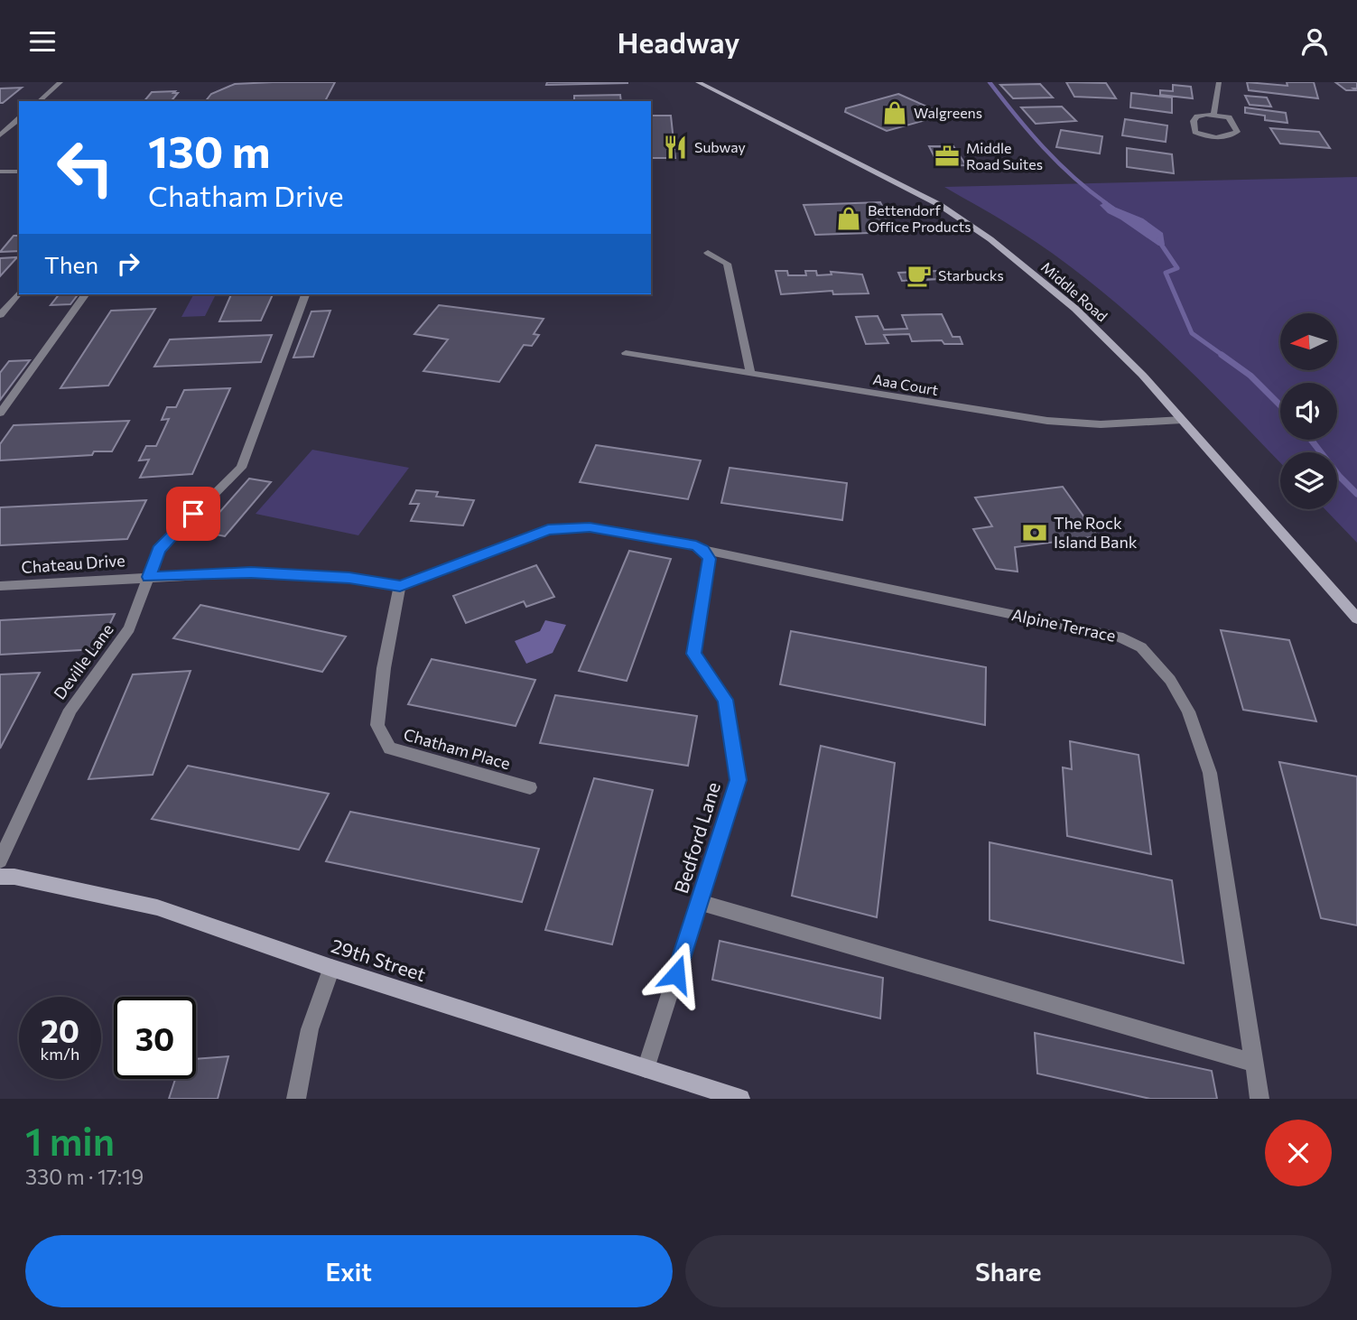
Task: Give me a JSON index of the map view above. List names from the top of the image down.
{
  "streets": {
    "main road": ["Middle Road", "29th Street"],
    "street": [
      "Aaa Court",
      "Chateau Drive",
      "Alpine Terrace",
      "Deville Lane",
      "Chatham Place",
      "Bedford Lane"
    ]
  },
  "crossings": [
    ["Middle Road", "Aaa Court"],
    ["Chateau Drive", "Alpine Terrace"],
    ["Chateau Drive", "Deville Lane"],
    ["Chateau Drive", "Chatham Place"],
    ["Alpine Terrace", "Chatham Place"],
    ["Alpine Terrace", "Bedford Lane"],
    ["Bedford Lane", "29th Street"]
  ],
  "places": {
    "shop": ["Walgreens", "Bettendorf Office Products"],
    "restaurant": ["Subway"],
    "office": ["Middle Road Suites"],
    "cafe": ["Starbucks"],
    "bank": ["The Rock Island Bank"]
  },
  "north": "left",
  "page": {
    "header": "Headway",
    "turn": ["130 m", "Chatham Drive"],
    "then": "Then",
    "speed": "20 km/h",
    "limit": "30",
    "heading": ["1 min", "330 m · 17:19"],
    "buttons": ["Exit", "Share"]
  }
}
